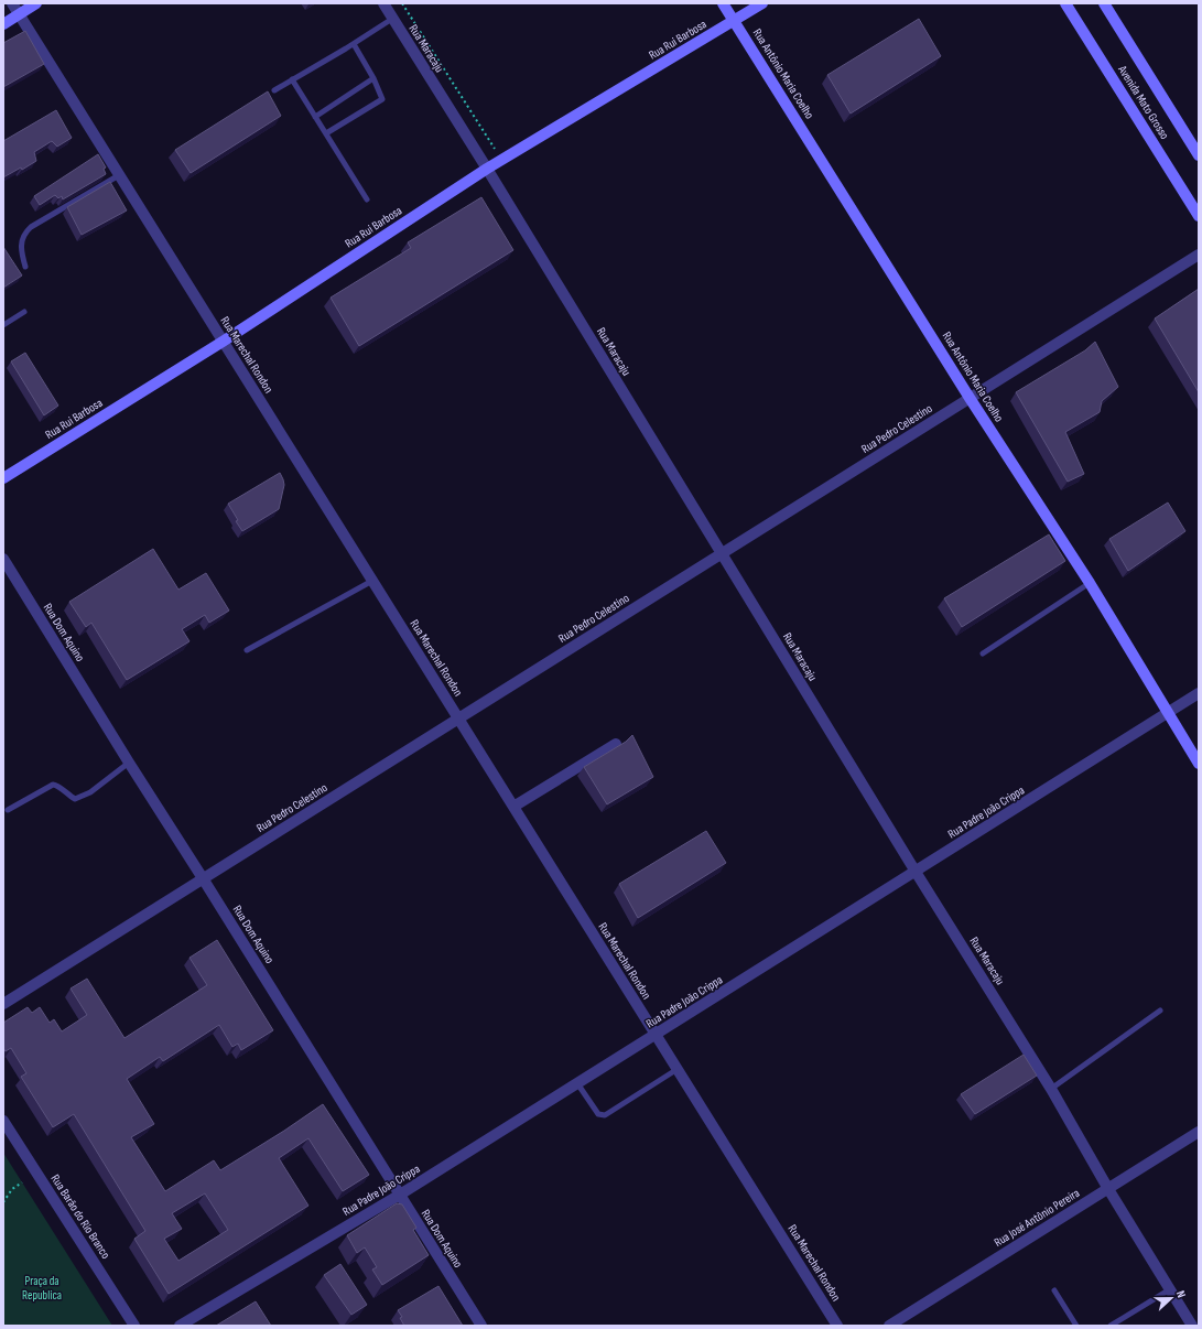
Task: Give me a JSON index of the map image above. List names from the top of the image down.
{
  "streets": {
    "street": [
      "Rua Rui Barbosa",
      "Rua Maracaju",
      "Rua Antônio Maria Coelho",
      "Avenida Mato Grosso",
      "Rua Marechal Rondon",
      "Rua Pedro Celestino",
      "Rua Dom Aquino",
      "Rua Padre João Crippa",
      "Rua Barão do Rio Branco",
      "Rua José Antônio Pereira"
    ]
  },
  "crossings": [
    ["Rua Rui Barbosa", "Rua Maracaju"],
    ["Rua Rui Barbosa", "Rua Antônio Maria Coelho"],
    ["Rua Rui Barbosa", "Rua Marechal Rondon"],
    ["Rua Maracaju", "Rua Pedro Celestino"],
    ["Rua Maracaju", "Rua Padre João Crippa"],
    ["Rua Maracaju", "Rua José Antônio Pereira"],
    ["Rua Antônio Maria Coelho", "Rua Pedro Celestino"],
    ["Rua Antônio Maria Coelho", "Rua Padre João Crippa"],
    ["Rua Marechal Rondon", "Rua Pedro Celestino"],
    ["Rua Marechal Rondon", "Rua Padre João Crippa"],
    ["Rua Pedro Celestino", "Rua Dom Aquino"],
    ["Rua Dom Aquino", "Rua Padre João Crippa"]
  ],
  "parks": ["Praça da Republica"],
  "north": "right"
}
